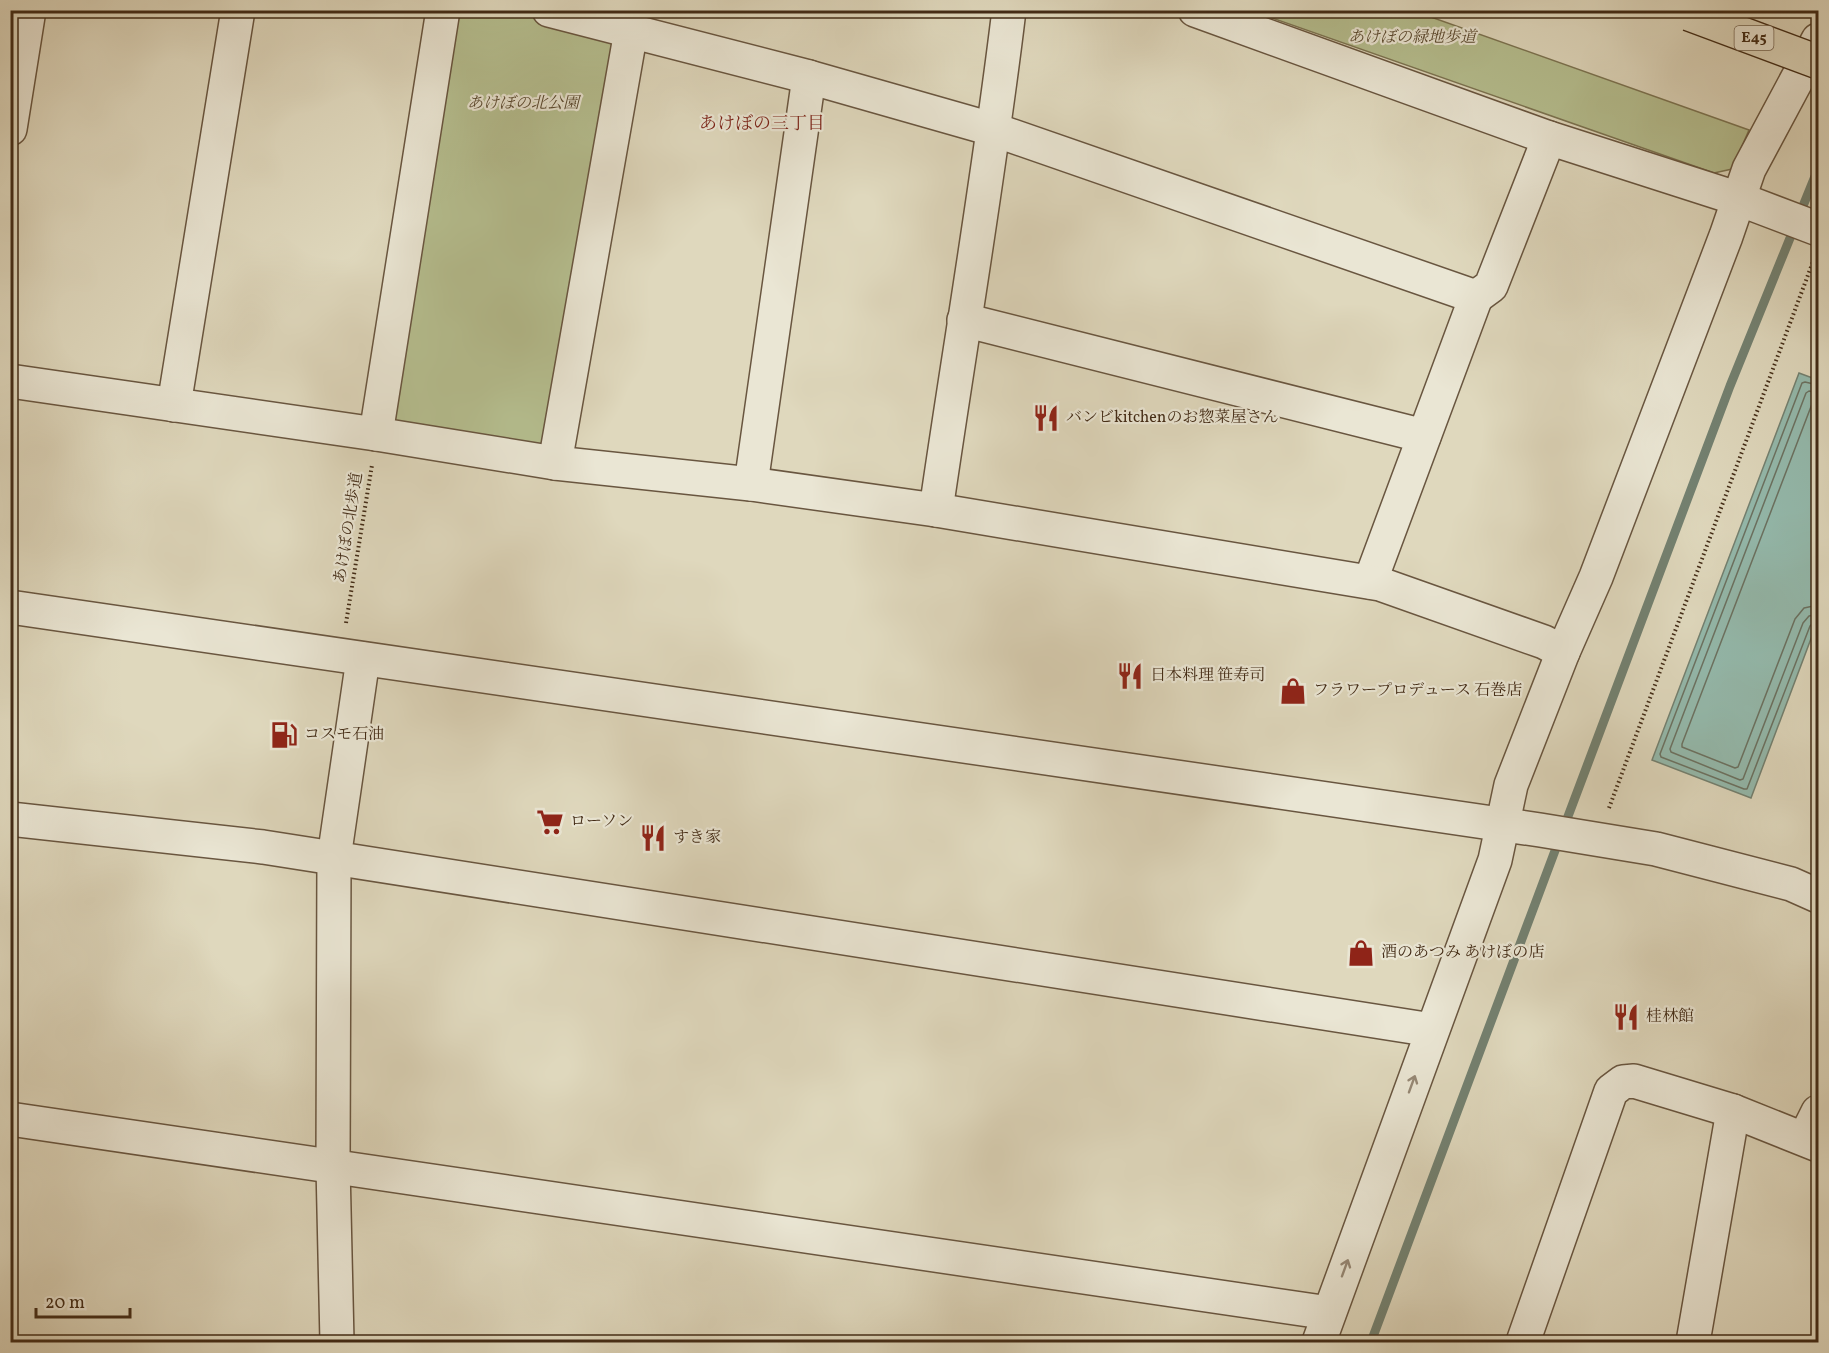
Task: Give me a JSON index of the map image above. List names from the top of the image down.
{
  "streets": {
    "highway": ["E45"],
    "path": ["あけぼの北歩道"]
  },
  "districts": ["あけぼの三丁目"],
  "parks": ["あけぼの緑地歩道", "あけぼの北公園"],
  "places": {
    "restaurant": [
      "バンビkitchenのお惣菜屋さん",
      "日本料理 笹寿司",
      "すき家",
      "桂林館"
    ],
    "shop": ["フラワープロデュース 石巻店", "酒のあつみ あけぼの店"],
    "fuel station": ["コスモ石油"],
    "supermarket": ["ローソン"]
  },
  "scale_bar": "20 m"
}
